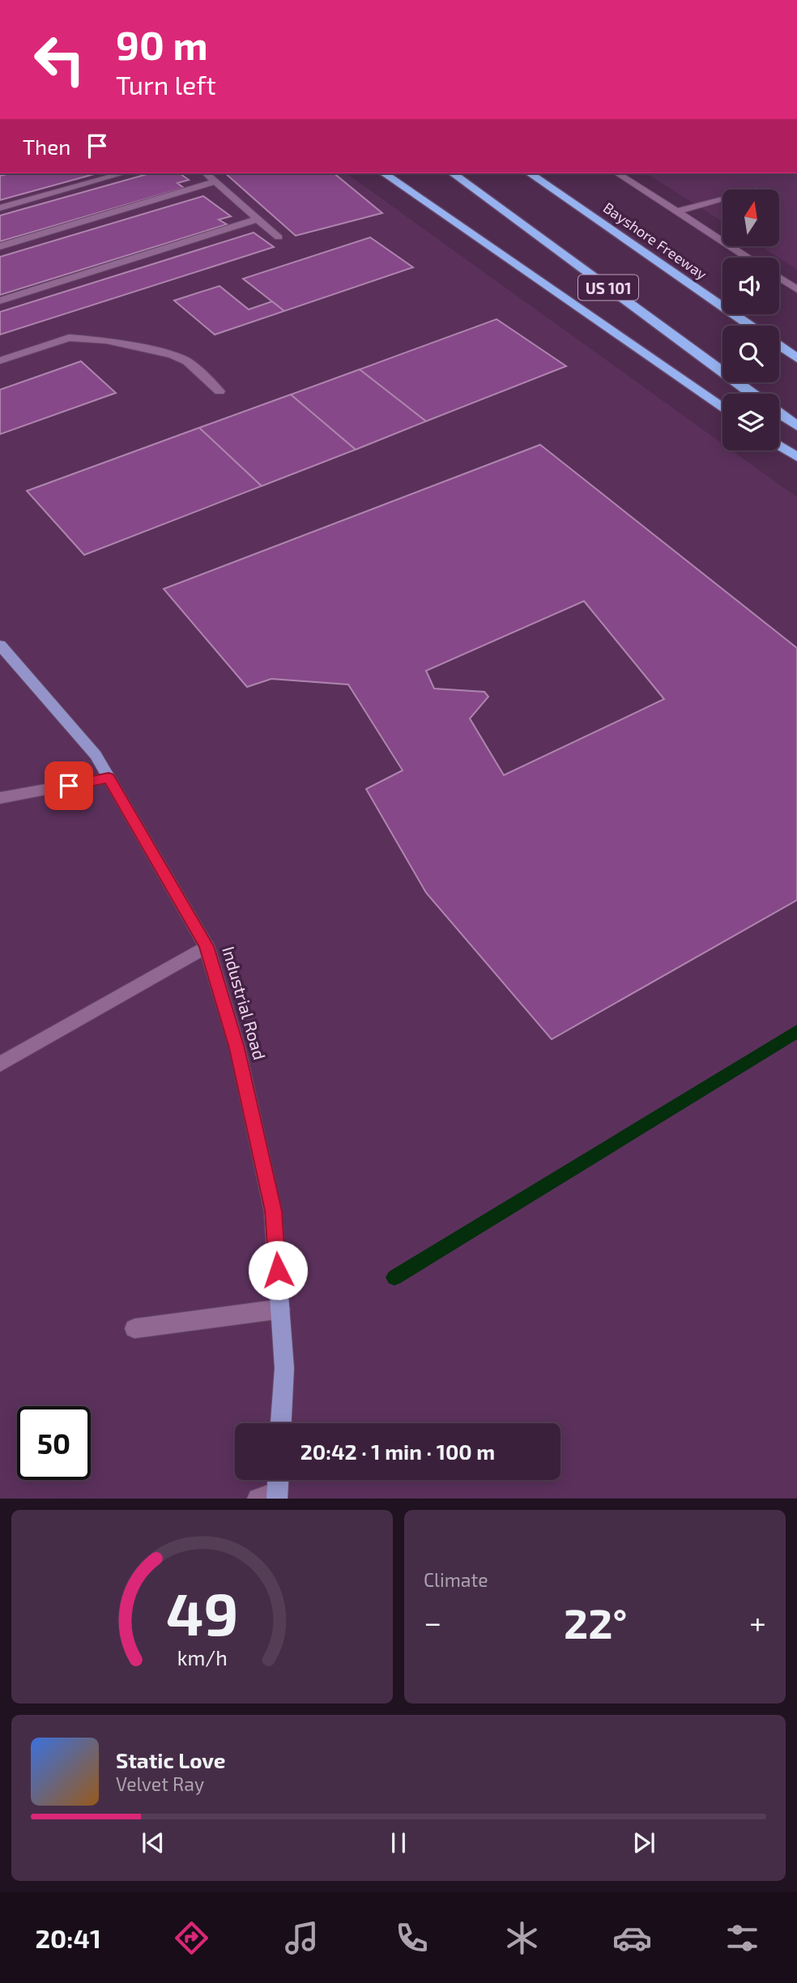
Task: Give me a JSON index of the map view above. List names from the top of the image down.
{
  "streets": {
    "highway": ["Bayshore Freeway", "US 101"],
    "main road": ["Industrial Road"]
  },
  "north": "top",
  "page": {
    "turn": ["90 m", "Turn left"],
    "then": "Then",
    "limit": "50",
    "trip": "20:42 · 1 min · 100 m",
    "tile": "Climate",
    "heat": ["−", "22°", "+"],
    "song": ["Static Love", "Velvet Ray"],
    "tabs": "20:41",
    "gauge": ["49", "km/h"]
  }
}
